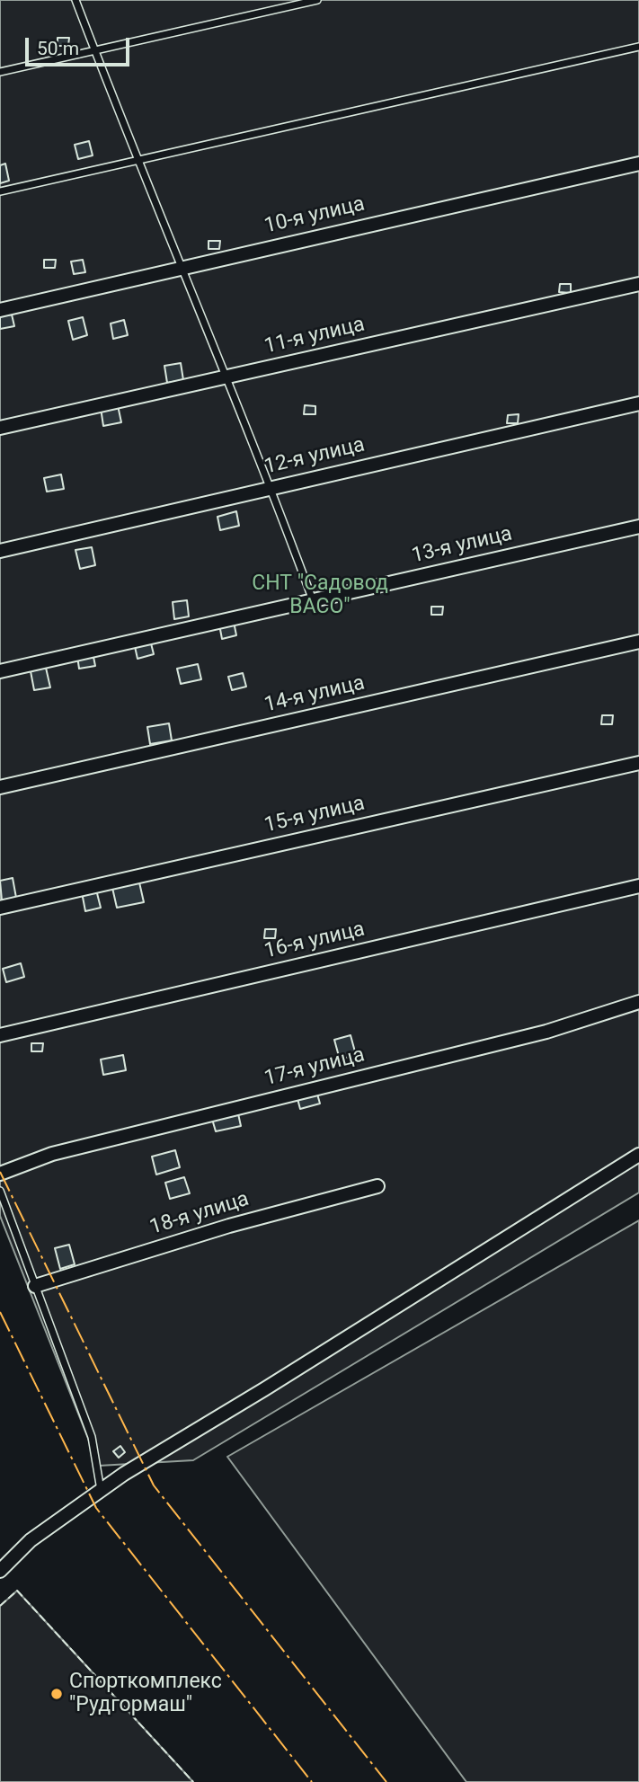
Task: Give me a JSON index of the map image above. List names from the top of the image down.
{
  "streets": {
    "street": [
      "10-я улица",
      "11-я улица",
      "12-я улица",
      "13-я улица",
      "14-я улица",
      "15-я улица",
      "16-я улица",
      "17-я улица",
      "18-я улица"
    ]
  },
  "parks": ["СНТ \"Садовод ВАСО\""],
  "places": ["Спорткомплекс \"Рудгормаш\""],
  "scale_bar": "50 m"
}
